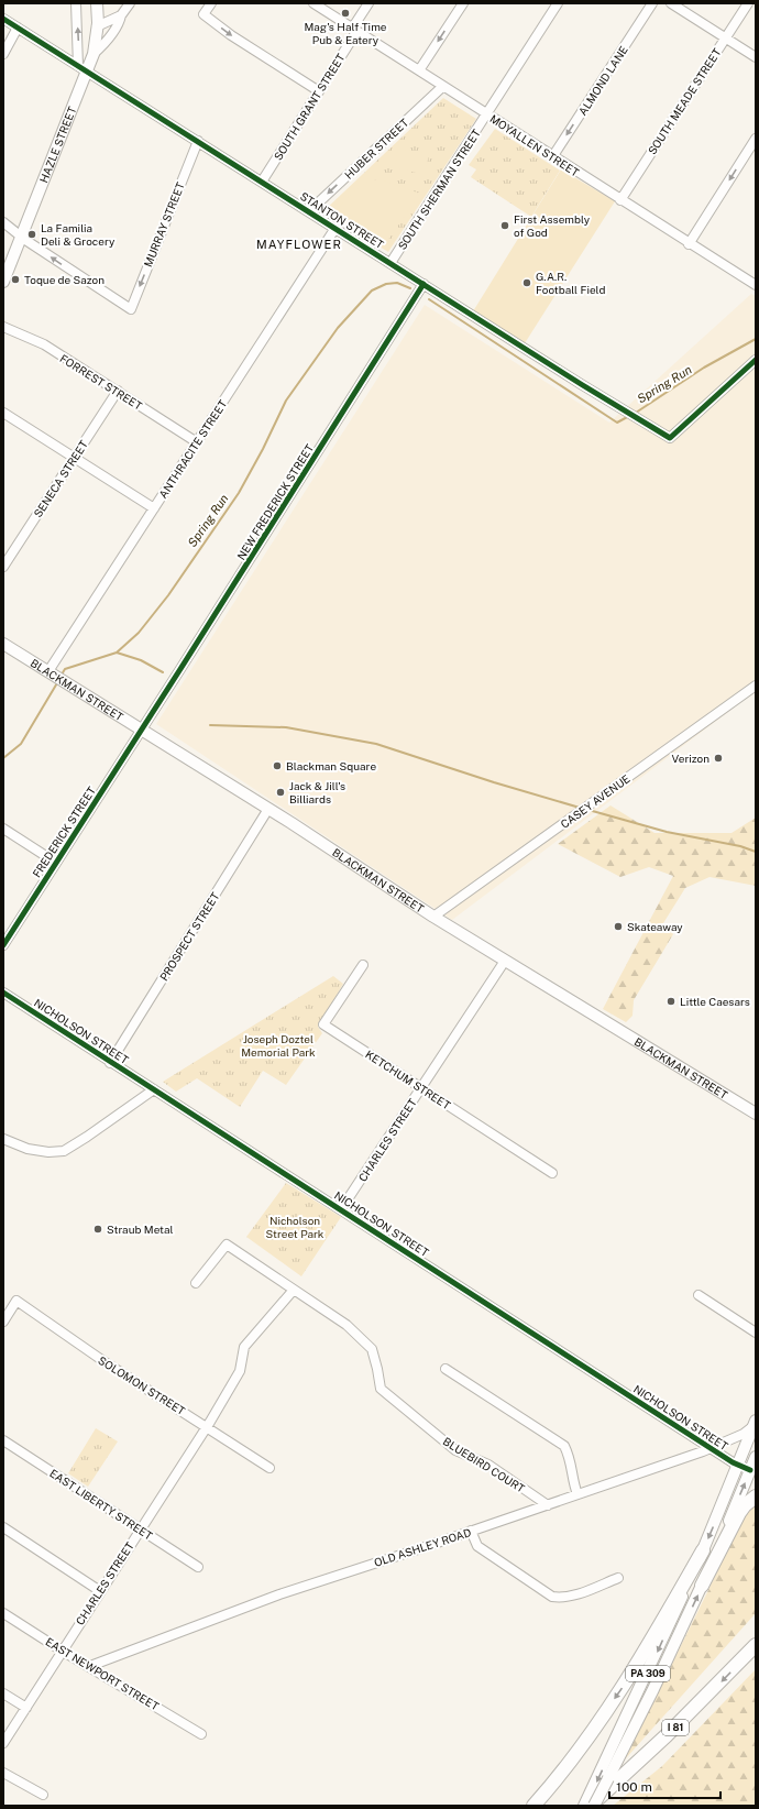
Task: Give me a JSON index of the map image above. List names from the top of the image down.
{
  "streets": {
    "highway": ["I 81"],
    "main road": ["HAZLE STREET", "BLACKMAN STREET", "PA 309"],
    "street": [
      "ALMOND LANE",
      "SOUTH MEADE STREET",
      "SOUTH GRANT STREET",
      "MOYALLEN STREET",
      "HUBER STREET",
      "SOUTH SHERMAN STREET",
      "STANTON STREET",
      "MURRAY STREET",
      "FORREST STREET",
      "ANTHRACITE STREET",
      "SENECA STREET",
      "NEW FREDERICK STREET",
      "CASEY AVENUE",
      "FREDERICK STREET",
      "PROSPECT STREET",
      "NICHOLSON STREET",
      "KETCHUM STREET",
      "CHARLES STREET",
      "SOLOMON STREET",
      "BLUEBIRD COURT",
      "EAST LIBERTY STREET",
      "OLD ASHLEY ROAD",
      "EAST NEWPORT STREET"
    ]
  },
  "crossings": [
    ["ALMOND LANE", "MOYALLEN STREET"],
    ["SOUTH MEADE STREET", "MOYALLEN STREET"],
    ["SOUTH GRANT STREET", "MOYALLEN STREET"],
    ["SOUTH GRANT STREET", "STANTON STREET"],
    ["HAZLE STREET", "STANTON STREET"],
    ["HAZLE STREET", "MURRAY STREET"],
    ["MOYALLEN STREET", "HUBER STREET"],
    ["MOYALLEN STREET", "SOUTH SHERMAN STREET"],
    ["HUBER STREET", "STANTON STREET"],
    ["SOUTH SHERMAN STREET", "STANTON STREET"],
    ["STANTON STREET", "MURRAY STREET"],
    ["STANTON STREET", "ANTHRACITE STREET"],
    ["STANTON STREET", "NEW FREDERICK STREET"],
    ["FORREST STREET", "ANTHRACITE STREET"],
    ["FORREST STREET", "SENECA STREET"],
    ["ANTHRACITE STREET", "BLACKMAN STREET"],
    ["NEW FREDERICK STREET", "BLACKMAN STREET"],
    ["NEW FREDERICK STREET", "FREDERICK STREET"],
    ["BLACKMAN STREET", "CASEY AVENUE"],
    ["BLACKMAN STREET", "FREDERICK STREET"],
    ["BLACKMAN STREET", "PROSPECT STREET"],
    ["BLACKMAN STREET", "CHARLES STREET"],
    ["PROSPECT STREET", "NICHOLSON STREET"],
    ["NICHOLSON STREET", "CHARLES STREET"],
    ["NICHOLSON STREET", "OLD ASHLEY ROAD"],
    ["NICHOLSON STREET", "PA 309"],
    ["KETCHUM STREET", "CHARLES STREET"],
    ["CHARLES STREET", "SOLOMON STREET"],
    ["CHARLES STREET", "BLUEBIRD COURT"],
    ["CHARLES STREET", "EAST LIBERTY STREET"],
    ["CHARLES STREET", "EAST NEWPORT STREET"],
    ["BLUEBIRD COURT", "OLD ASHLEY ROAD"],
    ["OLD ASHLEY ROAD", "EAST NEWPORT STREET"],
    ["OLD ASHLEY ROAD", "PA 309"],
    ["PA 309", "I 81"]
  ],
  "one_way": ["ALMOND LANE", "HUBER STREET"],
  "districts": ["MAYFLOWER"],
  "water": ["Spring Run"],
  "parks": ["Joseph Doztel Memorial Park", "Nicholson Street Park"],
  "places": [
    "Mag's Half Time Pub & Eatery",
    "First Assembly of God",
    "La Familia Deli & Grocery",
    "Toque de Sazon",
    "G.A.R. Football Field",
    "Verizon",
    "Blackman Square",
    "Jack & Jill's Billiards",
    "Skateaway",
    "Little Caesars",
    "Straub Metal"
  ],
  "scale_bar": "100 m"
}
